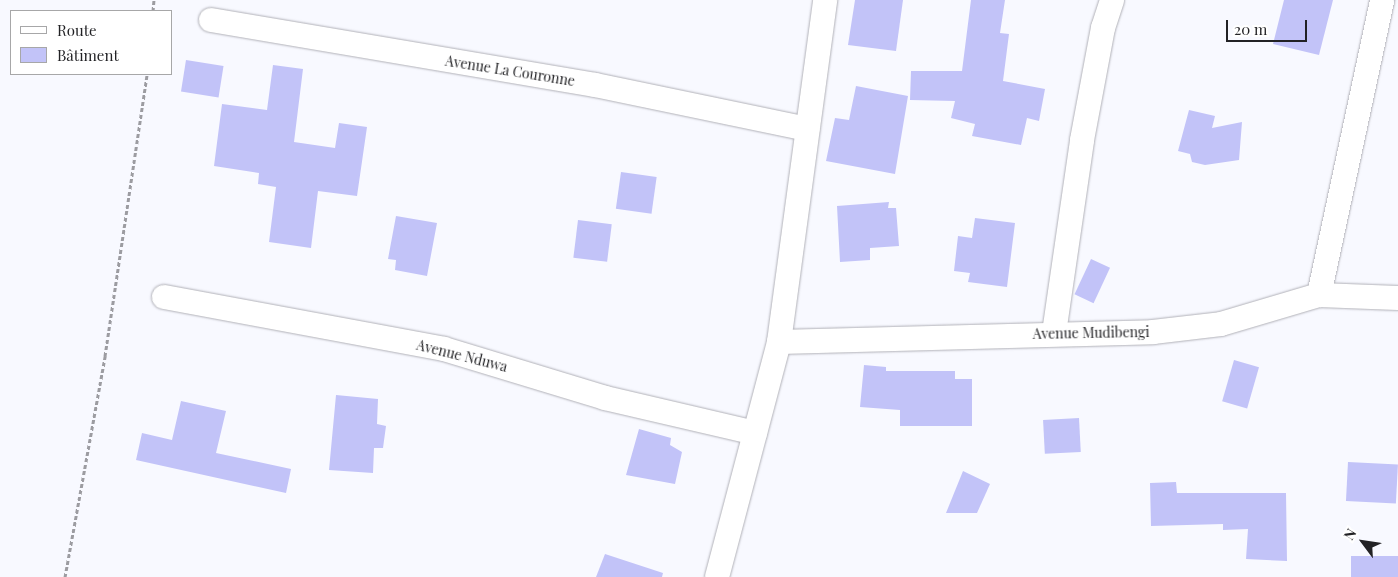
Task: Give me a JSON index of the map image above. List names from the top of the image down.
{
  "streets": {
    "street": ["Avenue La Couronne", "Avenue Mudibengi", "Avenue Nduwa"]
  },
  "legend": ["Route", "Bâtiment"],
  "scale_bar": "20 m",
  "north": "top left"
}
